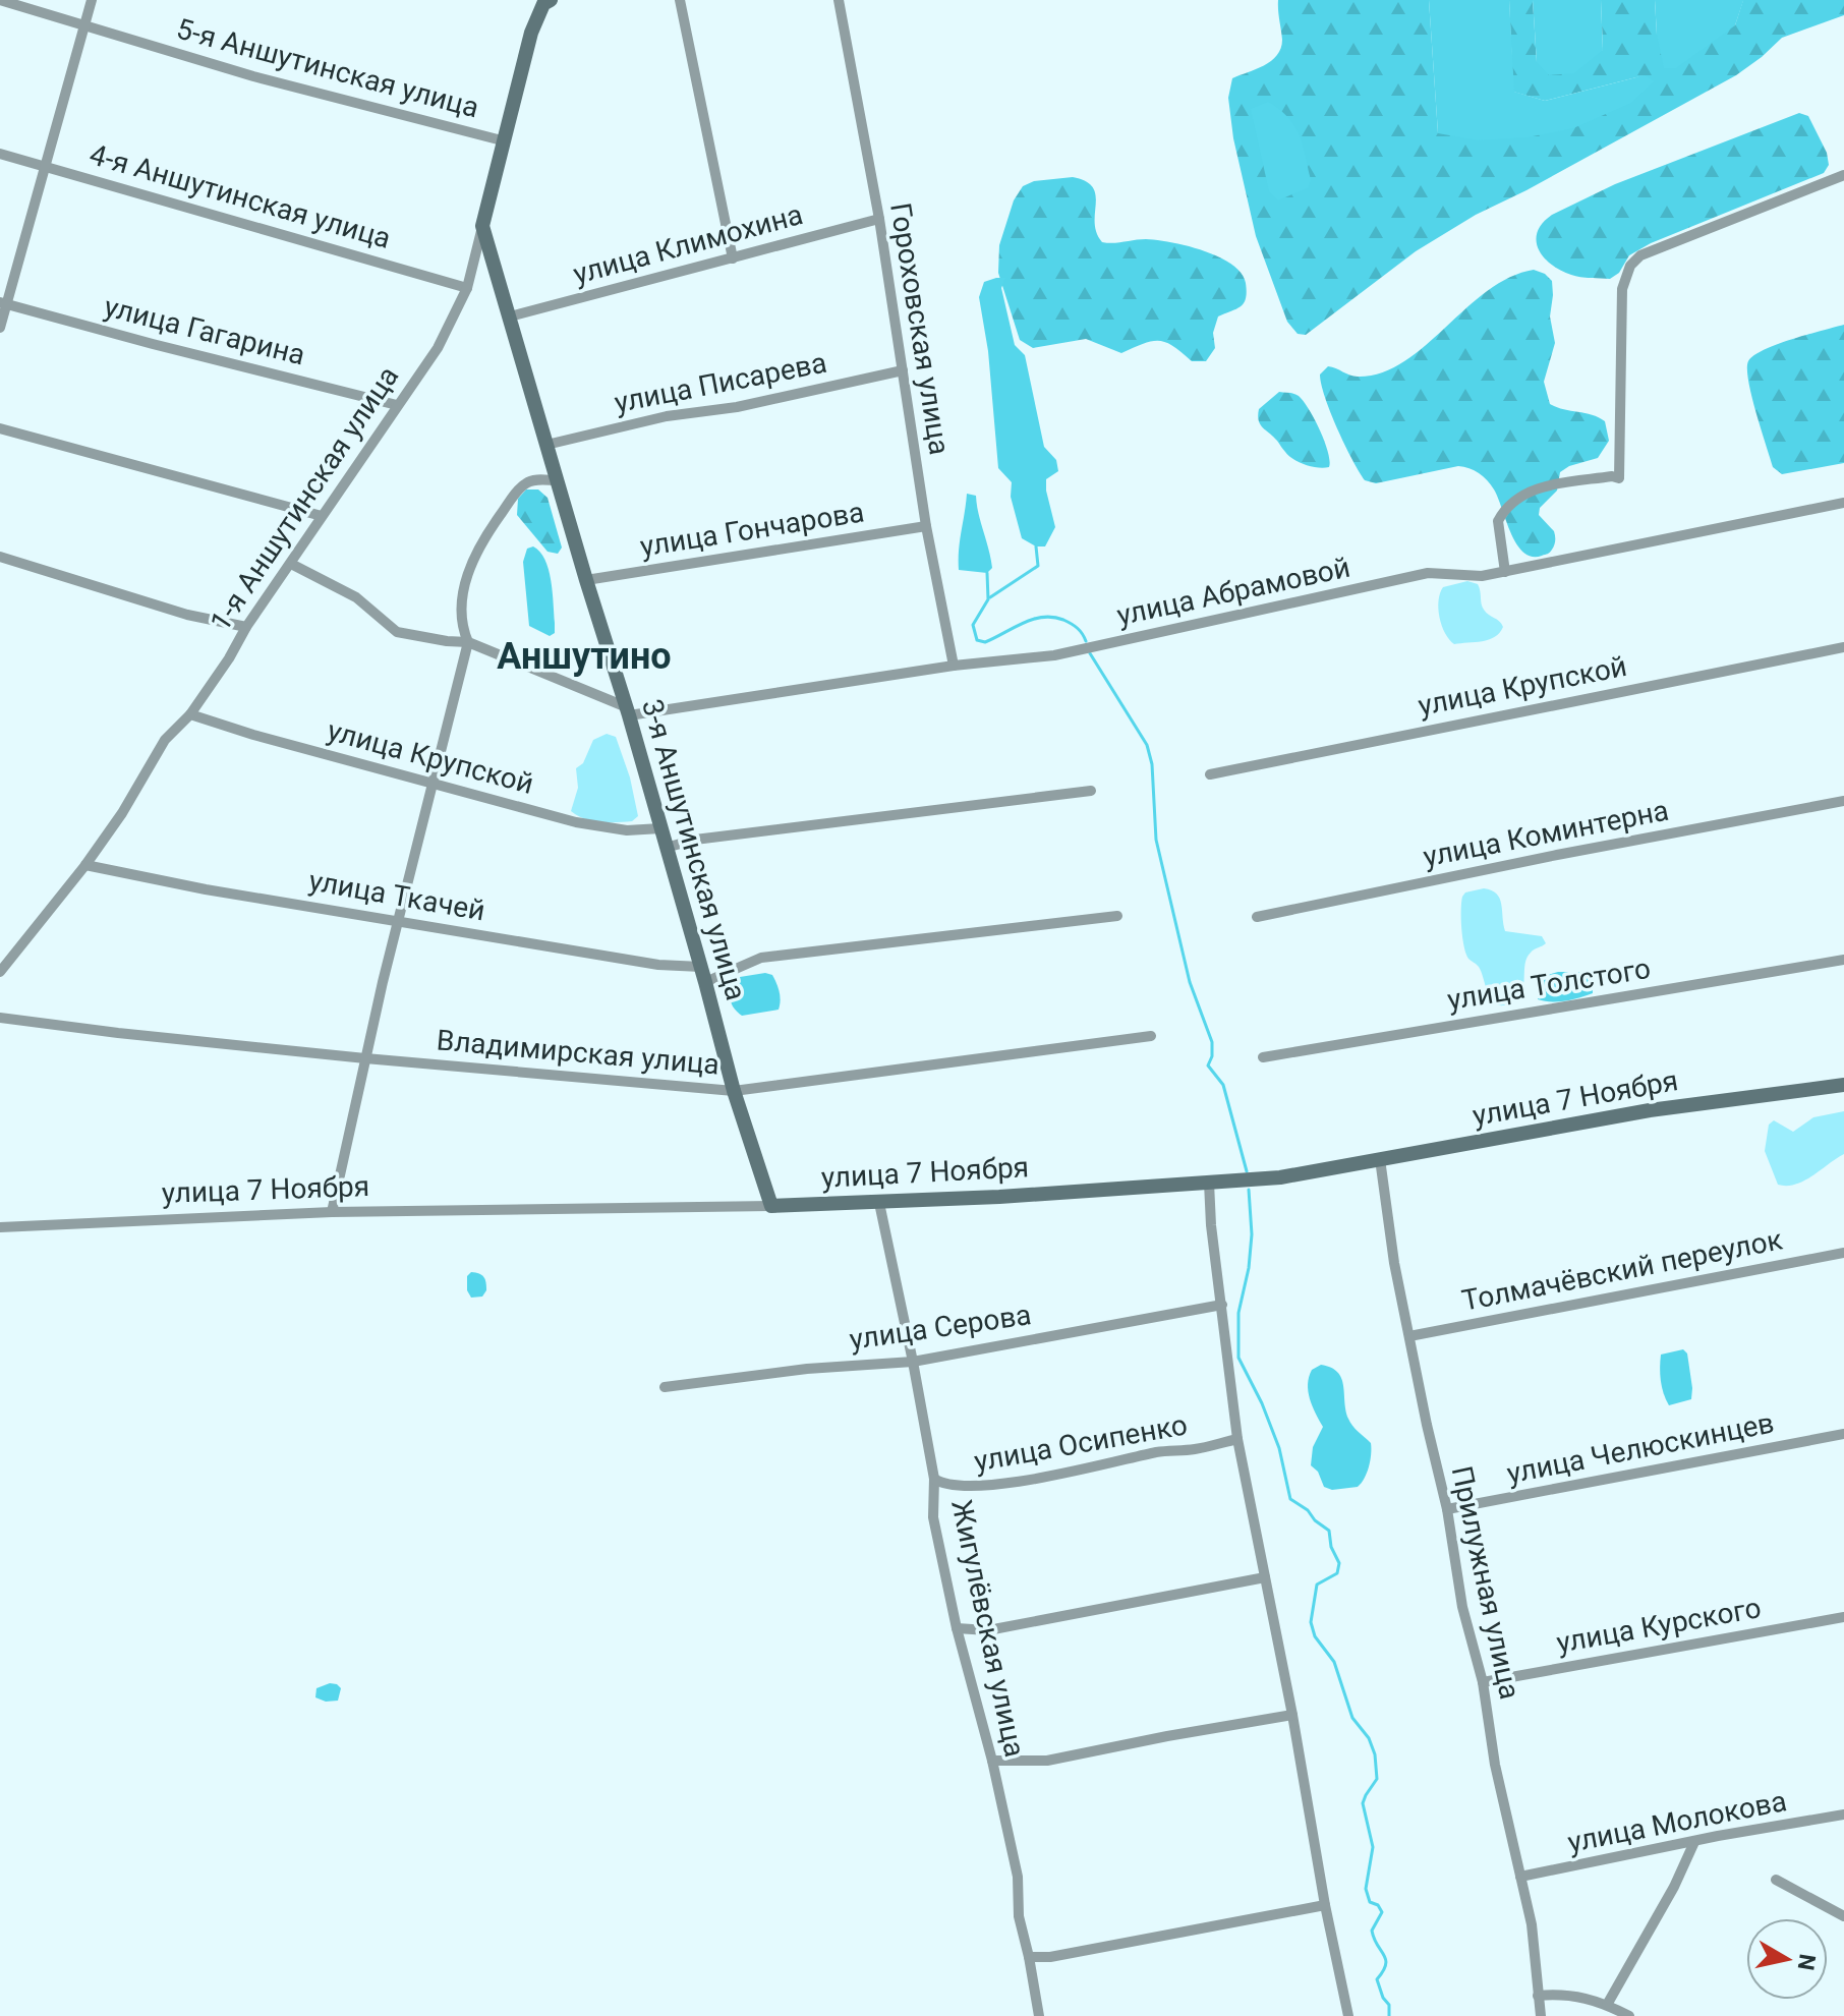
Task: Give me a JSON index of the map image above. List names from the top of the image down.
{
  "streets": {
    "street": [
      "5-я Аншутинская улица",
      "4-я Аншутинская улица",
      "улица Климохина",
      "Гороховская улица",
      "улица Гагарина",
      "улица Писарева",
      "1-я Аншутинская улица",
      "улица Гончарова",
      "улица Абрамовой",
      "улица Крупской",
      "улица Коминтерна",
      "3-я Аншутинская улица",
      "улица Ткачей",
      "улица Толстого",
      "Владимирская улица",
      "улица 7 Ноября",
      "Толмачёвский переулок",
      "улица Серова",
      "улица Осипенко",
      "улица Челюскинцев",
      "Прилужная улица",
      "улица Курского",
      "Жигулёвская улица",
      "улица Молокова"
    ]
  },
  "crossings": [
    ["5-я Аншутинская улица", "1-я Аншутинская улица"],
    ["4-я Аншутинская улица", "1-я Аншутинская улица"],
    ["улица Климохина", "Гороховская улица"],
    ["улица Климохина", "3-я Аншутинская улица"],
    ["Гороховская улица", "улица Писарева"],
    ["Гороховская улица", "улица Гончарова"],
    ["Гороховская улица", "улица Абрамовой"],
    ["улица Гагарина", "1-я Аншутинская улица"],
    ["улица Писарева", "3-я Аншутинская улица"],
    ["1-я Аншутинская улица", "улица Крупской"],
    ["1-я Аншутинская улица", "3-я Аншутинская улица"],
    ["1-я Аншутинская улица", "улица Ткачей"],
    ["улица Гончарова", "3-я Аншутинская улица"],
    ["улица Абрамовой", "3-я Аншутинская улица"],
    ["улица Крупской", "3-я Аншутинская улица"],
    ["3-я Аншутинская улица", "улица Ткачей"],
    ["3-я Аншутинская улица", "Владимирская улица"],
    ["3-я Аншутинская улица", "улица 7 Ноября"],
    ["улица 7 Ноября", "Прилужная улица"],
    ["улица 7 Ноября", "Жигулёвская улица"],
    ["Толмачёвский переулок", "Прилужная улица"],
    ["улица Серова", "Жигулёвская улица"],
    ["улица Осипенко", "Жигулёвская улица"],
    ["улица Челюскинцев", "Прилужная улица"],
    ["Прилужная улица", "улица Курского"],
    ["Прилужная улица", "улица Молокова"]
  ],
  "districts": ["Аншутино"],
  "north": "right"
}
